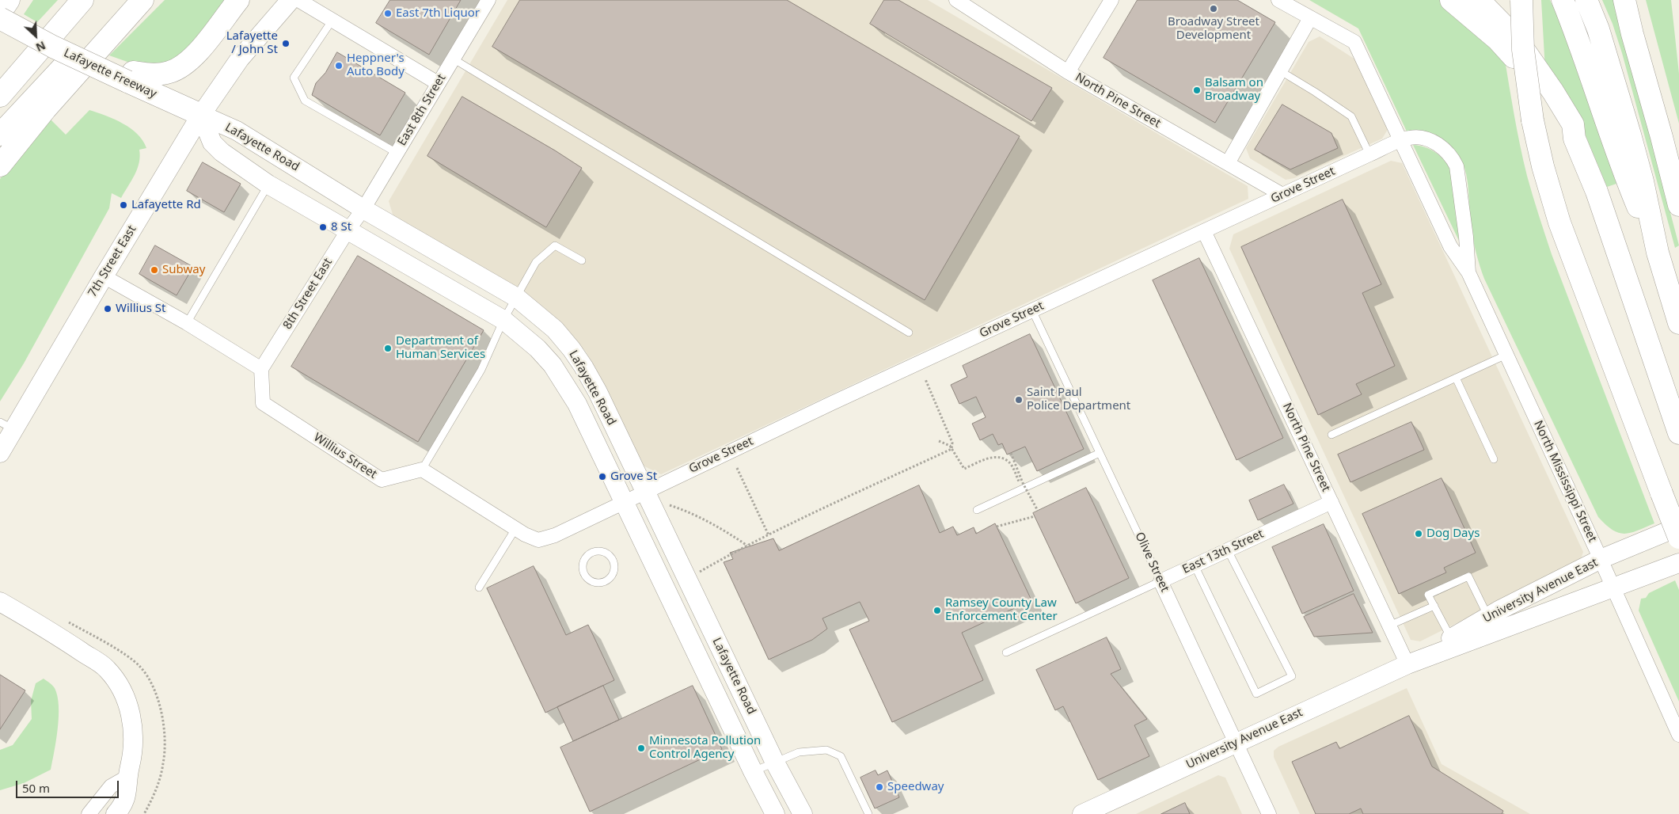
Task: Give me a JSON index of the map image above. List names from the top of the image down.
{
  "streets": {
    "highway": ["Lafayette Freeway"],
    "main road": ["Lafayette Road", "7th Street East", "University Avenue East"],
    "street": [
      "North Pine Street",
      "East 8th Street",
      "Grove Street",
      "8th Street East",
      "Willius Street",
      "North Mississippi Street",
      "East 13th Street",
      "Olive Street"
    ]
  },
  "crossings": [
    ["Lafayette Freeway", "Lafayette Road"],
    ["Lafayette Freeway", "7th Street East"],
    ["North Pine Street", "Grove Street"],
    ["North Pine Street", "East 13th Street"],
    ["North Pine Street", "University Avenue East"],
    ["East 8th Street", "Lafayette Road"],
    ["East 8th Street", "8th Street East"],
    ["Lafayette Road", "Grove Street"],
    ["Lafayette Road", "7th Street East"],
    ["Lafayette Road", "8th Street East"],
    ["Grove Street", "North Mississippi Street"],
    ["Grove Street", "Olive Street"],
    ["8th Street East", "Willius Street"],
    ["North Mississippi Street", "University Avenue East"],
    ["East 13th Street", "Olive Street"],
    ["Olive Street", "University Avenue East"]
  ],
  "places": [
    "Broadway Street Development",
    "East 7th Liquor",
    "Lafayette / John St",
    "Heppner's Auto Body",
    "Balsam on Broadway",
    "Lafayette Rd",
    "8 St",
    "Subway",
    "Willius St",
    "Department of Human Services",
    "Saint Paul Police Department",
    "Grove St",
    "Dog Days",
    "Ramsey County Law Enforcement Center",
    "Minnesota Pollution Control Agency",
    "Speedway"
  ],
  "scale_bar": "50 m",
  "north": "bottom right"
}
